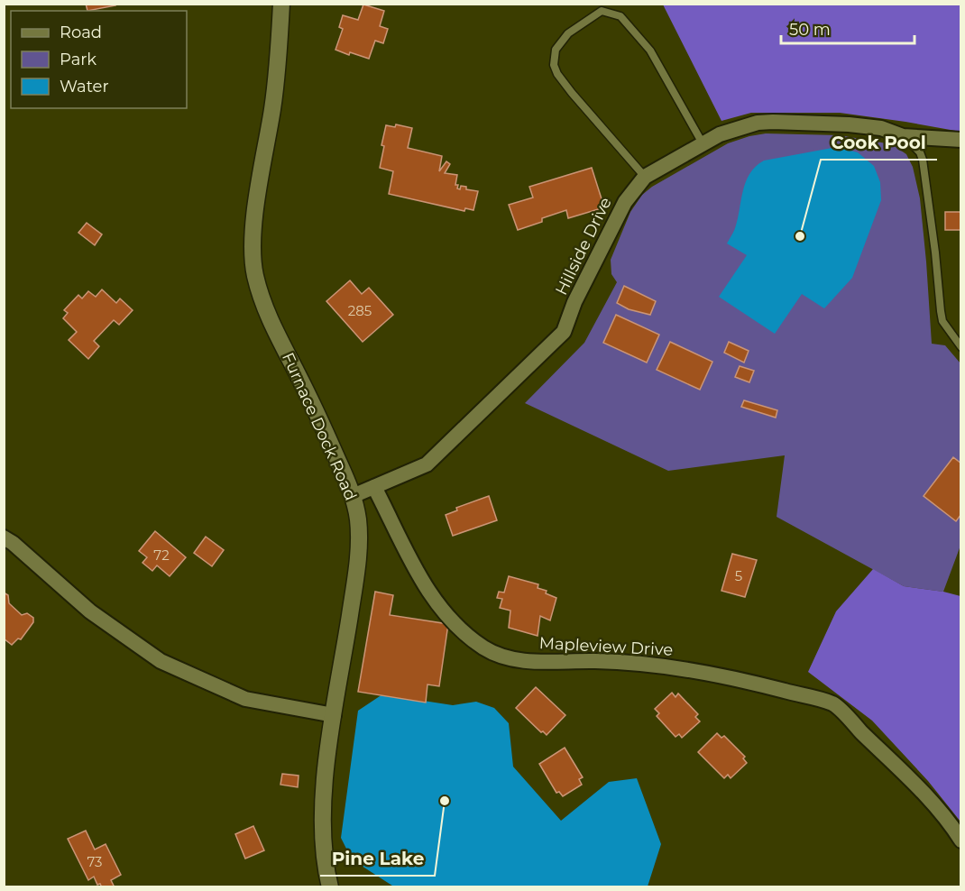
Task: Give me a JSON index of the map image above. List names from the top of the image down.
{
  "streets": {
    "street": ["Hillside Drive", "Furnace Dock Road", "Mapleview Drive"]
  },
  "crossings": [
    ["Hillside Drive", "Furnace Dock Road"],
    ["Hillside Drive", "Mapleview Drive"]
  ],
  "places": ["Cook Pool", "Pine Lake"],
  "house_numbers": [
    "285",
    "72",
    "5",
    "73"
  ],
  "legend": ["Road", "Park", "Water"],
  "scale_bar": "50 m"
}
